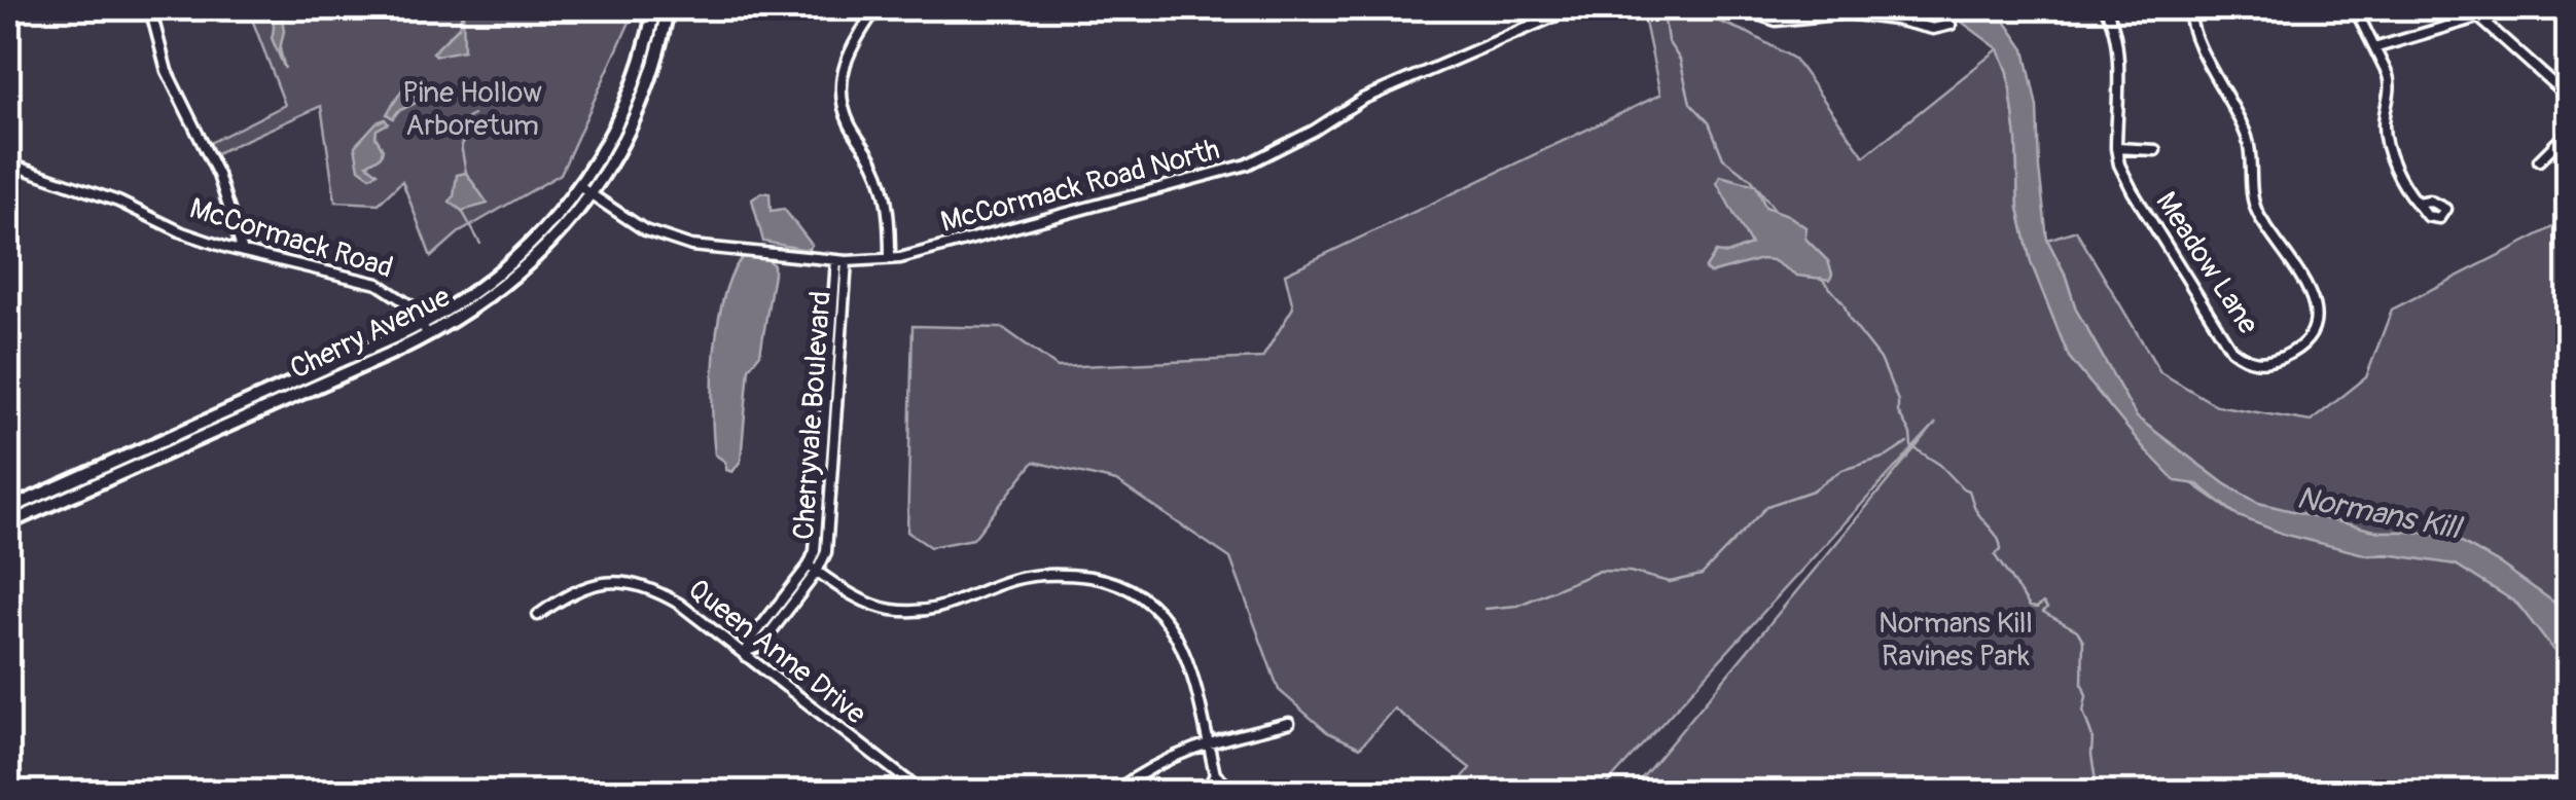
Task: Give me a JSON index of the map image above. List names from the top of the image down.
{
  "streets": {
    "main road": ["Cherry Avenue"],
    "street": [
      "McCormack Road North",
      "McCormack Road",
      "Meadow Lane",
      "Cherryvale Boulevard",
      "Queen Anne Drive"
    ]
  },
  "crossings": [
    ["McCormack Road North", "Cherry Avenue"],
    ["McCormack Road North", "Cherryvale Boulevard"],
    ["McCormack Road", "Cherry Avenue"],
    ["Cherryvale Boulevard", "Queen Anne Drive"]
  ],
  "water": ["Normans Kill"],
  "parks": ["Pine Hollow Arboretum", "Normans Kill Ravines Park"]
}
